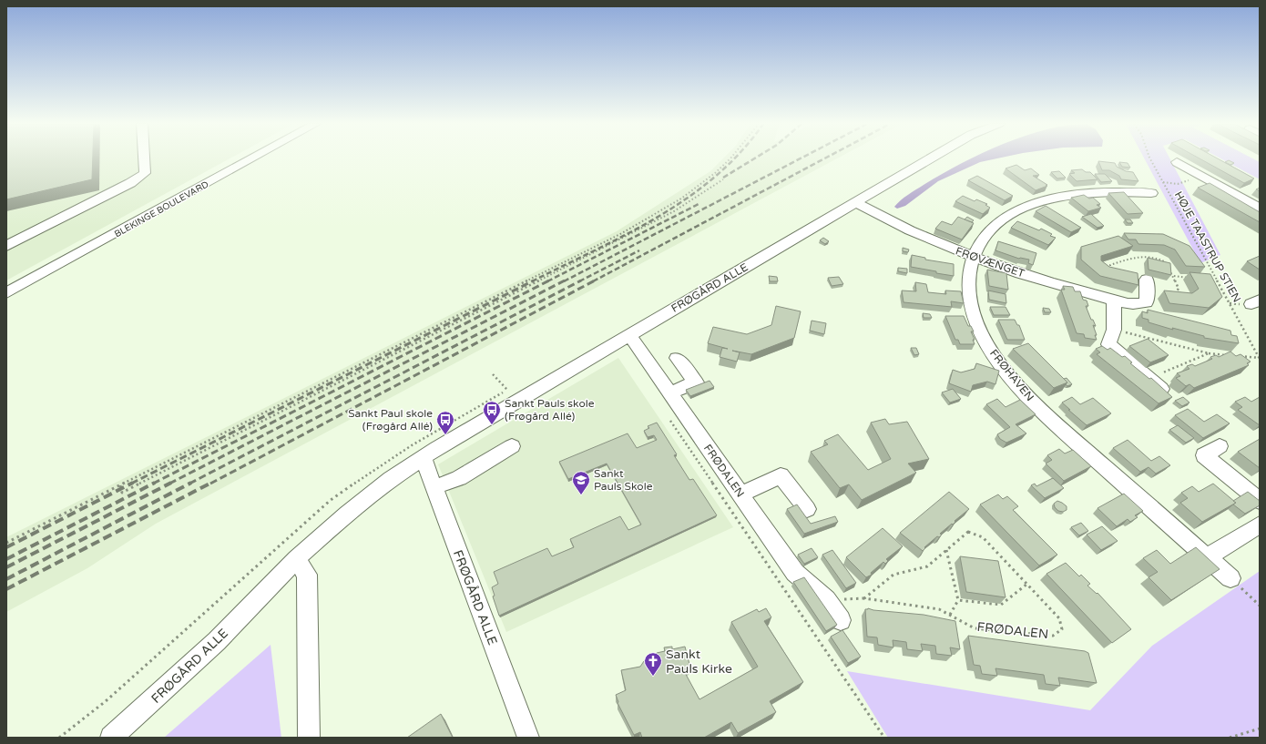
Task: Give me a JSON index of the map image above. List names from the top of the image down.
{
  "streets": {
    "street": [
      "BLEKINGE BOULEVARD",
      "FRØVÆNGET",
      "FRØGÅRD ALLE",
      "FRØHAVEN",
      "FRØDALEN"
    ],
    "path": ["HØJE TAASTRUP STIEN"]
  },
  "crossings": [
    ["FRØVÆNGET", "FRØGÅRD ALLE"],
    ["FRØVÆNGET", "FRØHAVEN"],
    ["FRØGÅRD ALLE", "FRØDALEN"]
  ],
  "places": {
    "bus stop": ["Sankt Pauls skole (Frøgård Allé)", "Sankt Paul skole (Frøgård Allé)"],
    "school or university": ["Sankt Pauls Skole"],
    "church": ["Sankt Pauls Kirke"]
  }
}
